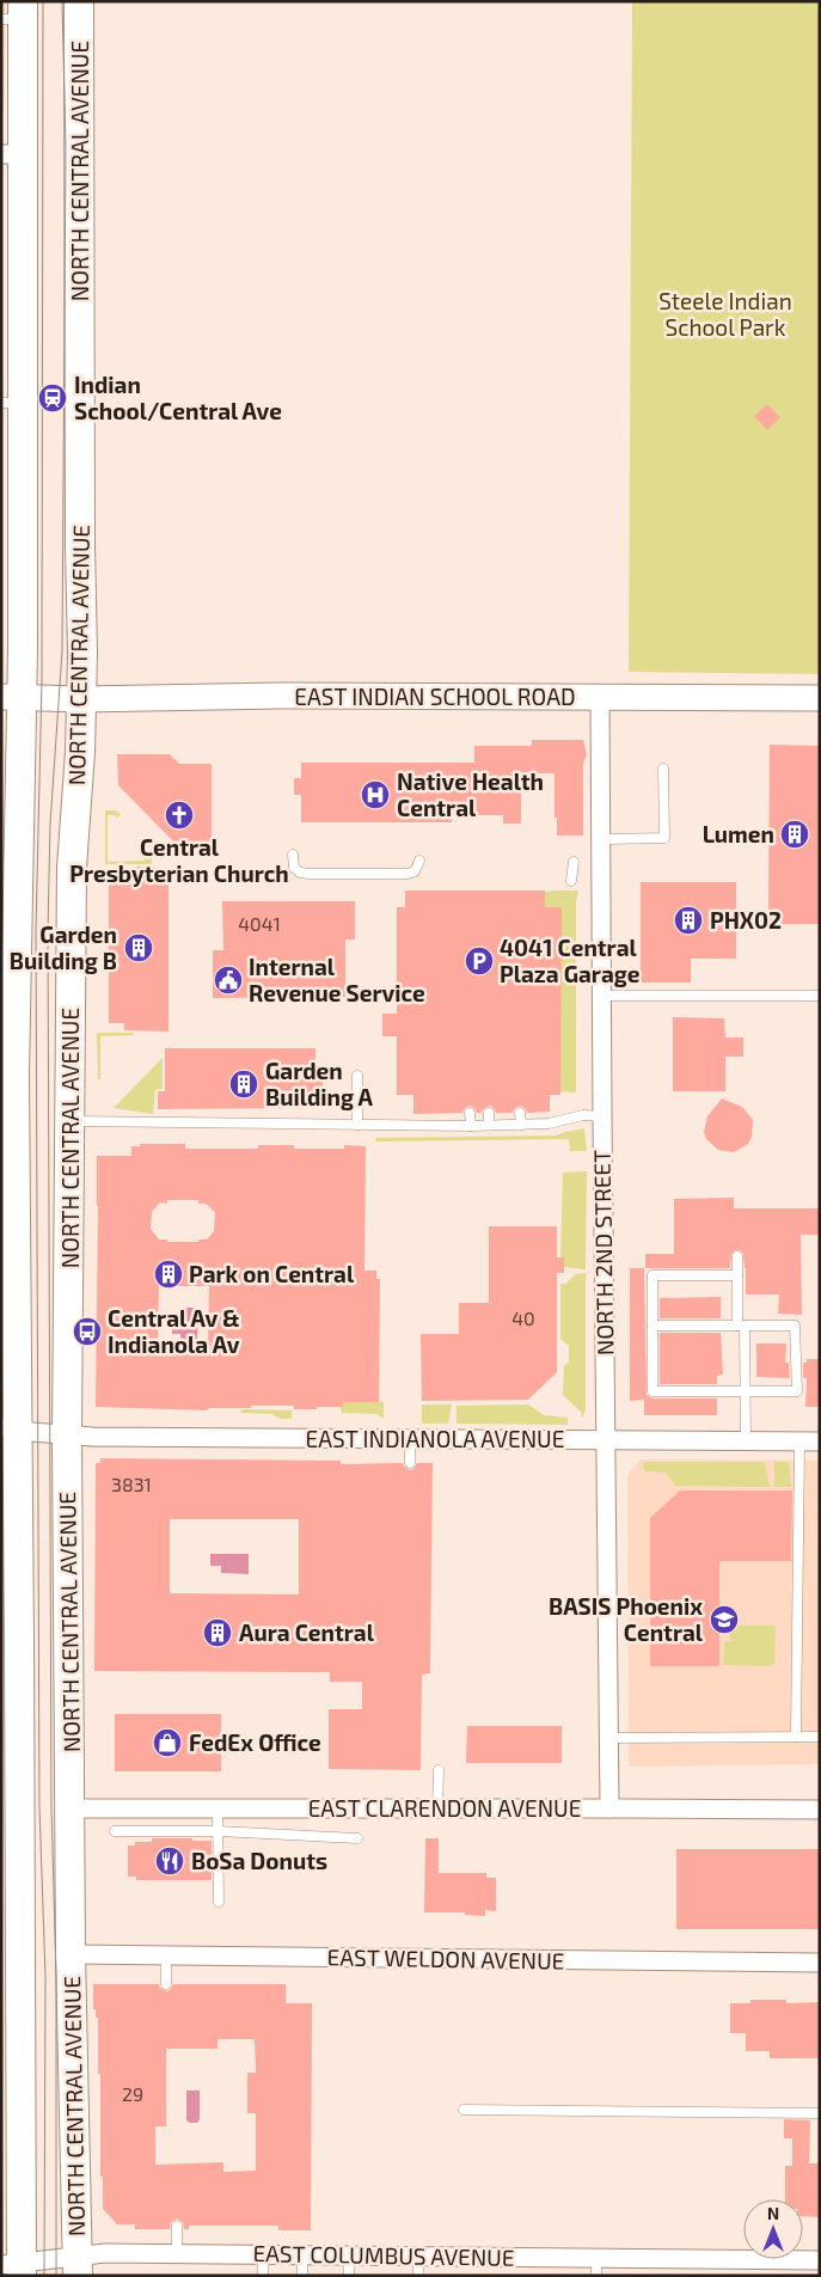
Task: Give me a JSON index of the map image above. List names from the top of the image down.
{
  "streets": {
    "main road": ["NORTH CENTRAL AVENUE", "EAST INDIAN SCHOOL ROAD"],
    "street": [
      "NORTH 2ND STREET",
      "EAST INDIANOLA AVENUE",
      "EAST CLARENDON AVENUE",
      "EAST WELDON AVENUE",
      "EAST COLUMBUS AVENUE"
    ]
  },
  "crossings": [
    ["NORTH CENTRAL AVENUE", "EAST INDIAN SCHOOL ROAD"],
    ["NORTH CENTRAL AVENUE", "EAST INDIANOLA AVENUE"],
    ["NORTH CENTRAL AVENUE", "EAST CLARENDON AVENUE"],
    ["NORTH CENTRAL AVENUE", "EAST WELDON AVENUE"],
    ["NORTH CENTRAL AVENUE", "EAST COLUMBUS AVENUE"],
    ["EAST INDIAN SCHOOL ROAD", "NORTH 2ND STREET"],
    ["NORTH 2ND STREET", "EAST INDIANOLA AVENUE"],
    ["NORTH 2ND STREET", "EAST CLARENDON AVENUE"]
  ],
  "parks": ["Steele Indian School Park"],
  "places": {
    "station": ["Indian School/Central Ave"],
    "hospital": ["Native Health Central"],
    "church": ["Central Presbyterian Church"],
    "building": [
      "Lumen",
      "PHX02",
      "Garden Building B",
      "Garden Building A",
      "Park on Central",
      "Aura Central"
    ],
    "parking": ["4041 Central Plaza Garage"],
    "public building": ["Internal Revenue Service"],
    "bus stop": ["Central Av & Indianola Av"],
    "school or university": ["BASIS Phoenix Central"],
    "shop": ["FedEx Office"],
    "restaurant": ["BoSa Donuts"]
  },
  "house_numbers": [
    "4041",
    "40",
    "3831",
    "29"
  ],
  "north": "top"
}
